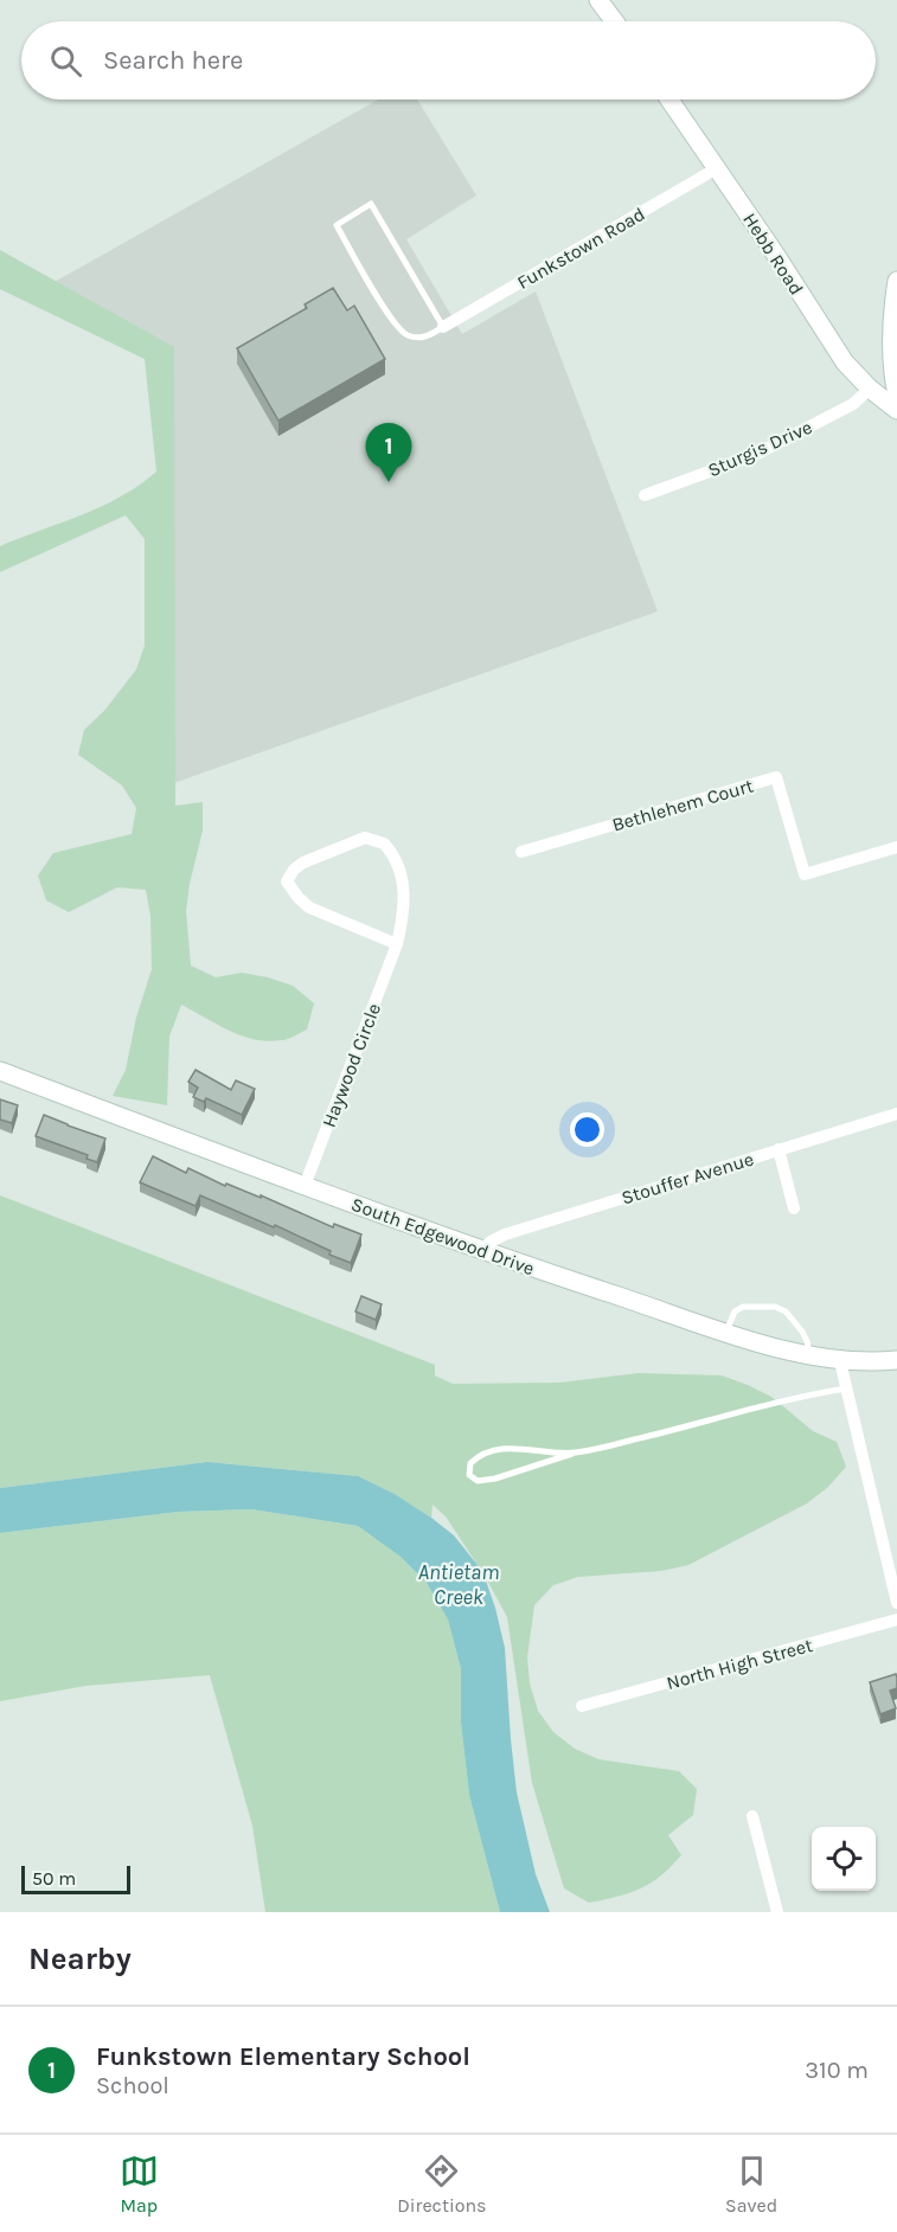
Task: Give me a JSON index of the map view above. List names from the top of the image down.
{
  "streets": {
    "main road": ["Hebb Road", "South Edgewood Drive"],
    "street": [
      "Funkstown Road",
      "Sturgis Drive",
      "Bethlehem Court",
      "Haywood Circle",
      "Stouffer Avenue",
      "North High Street"
    ]
  },
  "crossings": [
    ["Funkstown Road", "Hebb Road"],
    ["Hebb Road", "Sturgis Drive"],
    ["Haywood Circle", "South Edgewood Drive"],
    ["Stouffer Avenue", "South Edgewood Drive"]
  ],
  "water": ["Antietam Creek"],
  "scale_bar": "50 m",
  "page": {
    "search": "Search here",
    "pins": "1",
    "scale": "50 m",
    "heading": "Nearby",
    "list": [
      {
        "mark": "1",
        "name": "Funkstown Elementary School",
        "note": "School",
        "value": "310 m"
      }
    ],
    "nav": ["Map", "Directions", "Saved"]
  }
}
